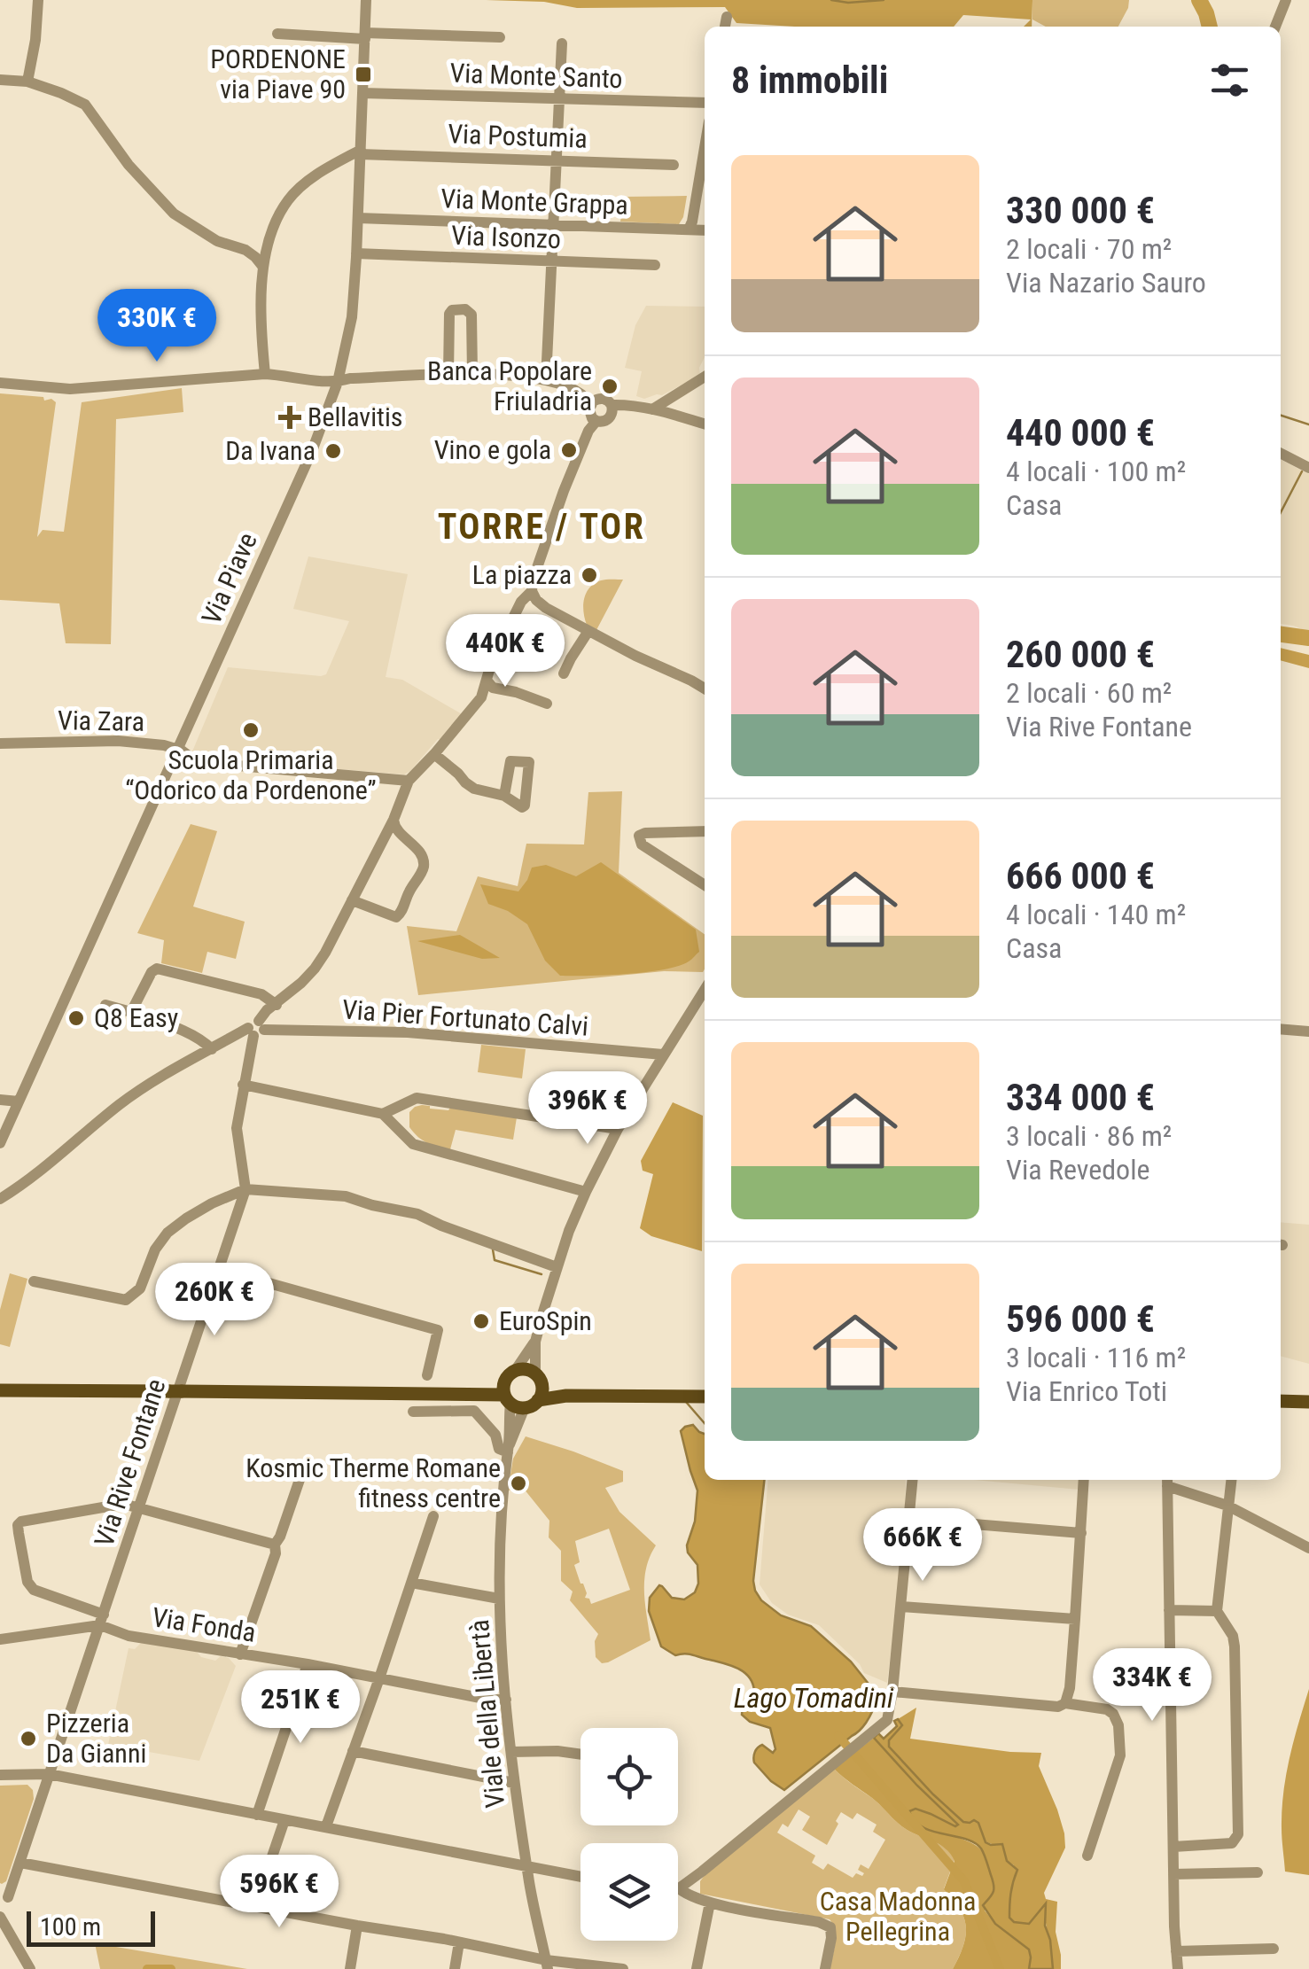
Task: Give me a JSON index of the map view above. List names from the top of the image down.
{
  "streets": {
    "street": [
      "Via Monte Santo",
      "Via Postumia",
      "Via Monte Grappa",
      "Via Isonzo",
      "Via Piave",
      "Via Zara",
      "Via Pier Fortunato Calvi",
      "Via Rive Fontane",
      "Via Fonda",
      "Viale della Libertà"
    ]
  },
  "crossings": [
    ["Via Monte Santo", "Via Piave"],
    ["Via Postumia", "Via Piave"],
    ["Via Monte Grappa", "Via Piave"],
    ["Via Isonzo", "Via Piave"],
    ["Via Piave", "Via Zara"],
    ["Via Pier Fortunato Calvi", "Via Rive Fontane"],
    ["Via Pier Fortunato Calvi", "Viale della Libertà"],
    ["Via Rive Fontane", "Via Fonda"],
    ["Via Fonda", "Viale della Libertà"]
  ],
  "districts": ["TORRE / TOR"],
  "water": ["Lago Tomadini"],
  "parks": ["Casa Madonna Pellegrina"],
  "places": {
    "transit": ["PORDENONE via Piave 90"],
    "other": [
      "Banca Popolare Friuladria",
      "Vino e gola",
      "Da Ivana",
      "La piazza",
      "Scuola Primaria “Odorico da Pordenone”",
      "Q8 Easy",
      "EuroSpin",
      "Kosmic Therme Romane fitness centre",
      "Pizzeria Da Gianni"
    ],
    "health": ["Bellavitis"]
  },
  "scale_bar": "100 m",
  "page": {
    "heading": "8 immobili",
    "list": [
      {
        "name": "330 000 €",
        "note": "2 locali · 70 m² · Via Nazario Sauro"
      },
      {
        "name": "440 000 €",
        "note": "4 locali · 100 m² · Casa"
      },
      {
        "name": "260 000 €",
        "note": "2 locali · 60 m² · Via Rive Fontane"
      },
      {
        "name": "666 000 €",
        "note": "4 locali · 140 m² · Casa"
      },
      {
        "name": "334 000 €",
        "note": "3 locali · 86 m² · Via Revedole"
      },
      {
        "name": "596 000 €",
        "note": "3 locali · 116 m² · Via Enrico Toti"
      }
    ],
    "price": [
      "330K €",
      "440K €",
      "396K €",
      "260K €",
      "666K €",
      "334K €",
      "251K €",
      "596K €"
    ],
    "scale": "100 m"
  }
}
